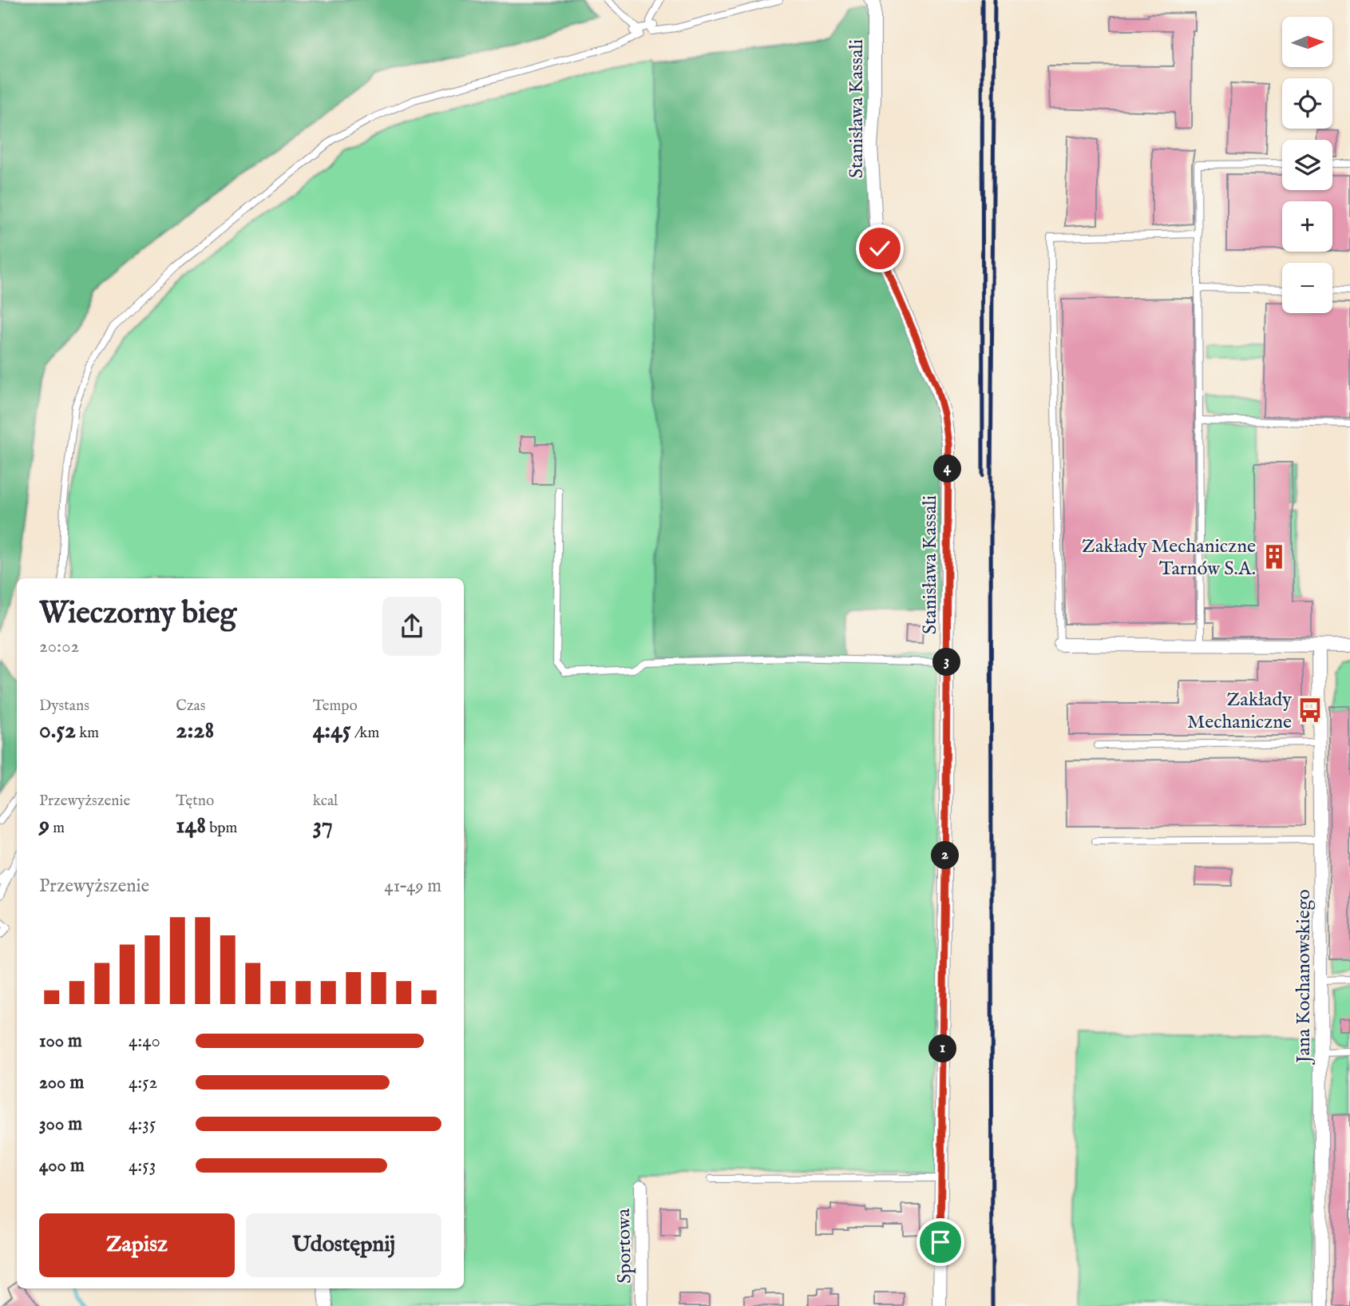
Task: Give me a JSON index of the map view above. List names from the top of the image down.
{
  "streets": {
    "street": ["Stanisława Kassali", "Jana Kochanowskiego", "Sportowa"]
  },
  "places": {
    "building": ["Zakłady Mechaniczne Tarnów S.A."],
    "bus stop": ["Zakłady Mechaniczne"]
  },
  "north": "right",
  "page": {
    "map_buttons": ["+", "−"],
    "pins": [
      "4",
      "3",
      "2",
      "1"
    ],
    "heading": ["Wieczorny bieg", "20:02"],
    "stats": [
      ["Dystans", "0.52 km"],
      ["Czas", "2:28"],
      ["Tempo", "4:45 /km"],
      ["Przewyższenie", "9 m"],
      ["Tętno", "148 bpm"],
      ["kcal", "37"]
    ],
    "chart": ["Przewyższenie", "41–49 m"],
    "list": [
      {
        "name": "100 m",
        "note": "4:40"
      },
      {
        "name": "200 m",
        "note": "4:52"
      },
      {
        "name": "300 m",
        "note": "4:35"
      },
      {
        "name": "400 m",
        "note": "4:53"
      }
    ],
    "buttons": ["Zapisz", "Udostępnij"]
  }
}
